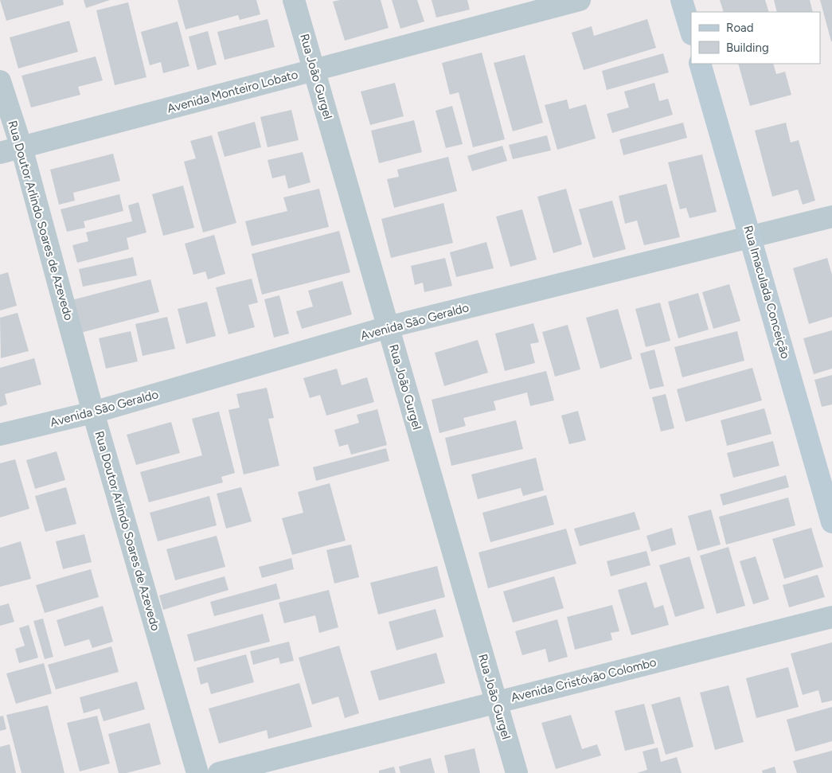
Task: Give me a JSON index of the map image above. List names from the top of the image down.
{
  "streets": {
    "street": [
      "Rua João Gurgel",
      "Avenida Monteiro Lobato",
      "Rua Doutor Arlindo Soares de Azevedo",
      "Rua Imaculada Conceição",
      "Avenida São Geraldo",
      "Avenida Cristóvão Colombo"
    ]
  },
  "crossings": [
    ["Rua João Gurgel", "Avenida Monteiro Lobato"],
    ["Rua João Gurgel", "Avenida São Geraldo"],
    ["Rua João Gurgel", "Avenida Cristóvão Colombo"],
    ["Avenida Monteiro Lobato", "Rua Doutor Arlindo Soares de Azevedo"],
    ["Rua Doutor Arlindo Soares de Azevedo", "Avenida São Geraldo"],
    ["Rua Imaculada Conceição", "Avenida São Geraldo"]
  ],
  "legend": ["Road", "Building"]
}
